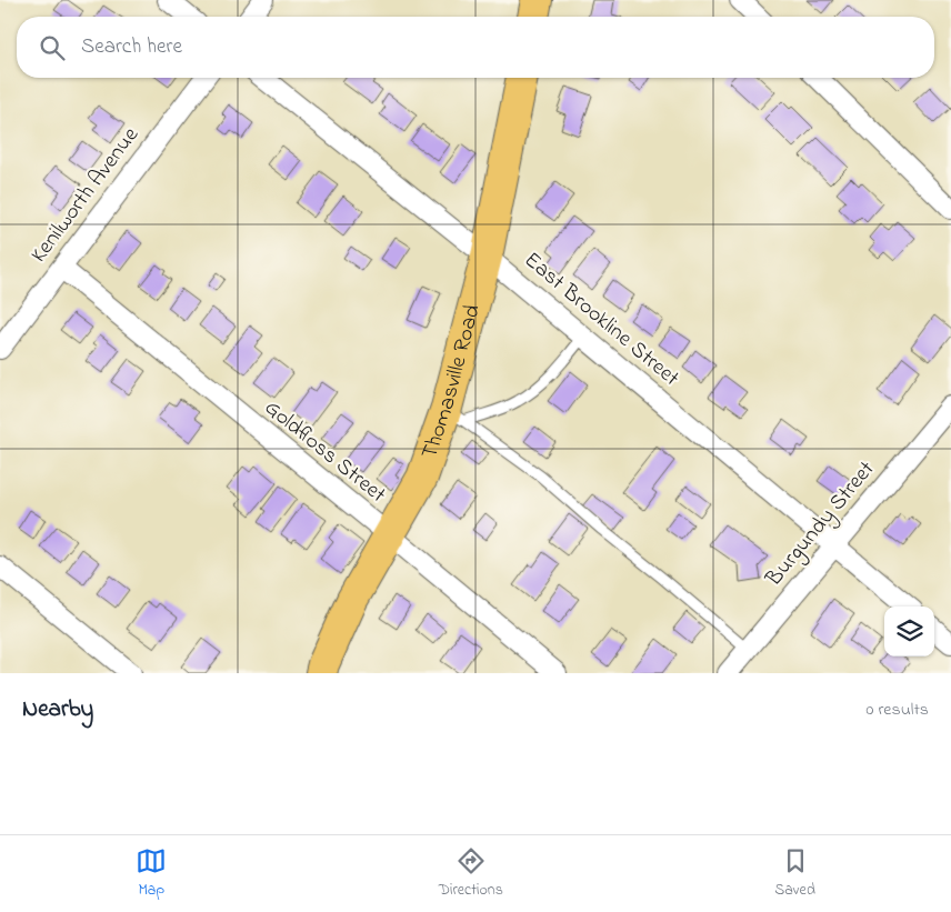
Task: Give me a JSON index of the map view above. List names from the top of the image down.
{
  "streets": {
    "main road": ["Thomasville Road"],
    "street": [
      "Kenilworth Avenue",
      "East Brookline Street",
      "Goldfloss Street",
      "Burgundy Street"
    ]
  },
  "crossings": [
    ["Kenilworth Avenue", "Goldfloss Street"],
    ["East Brookline Street", "Thomasville Road"],
    ["East Brookline Street", "Burgundy Street"],
    ["Thomasville Road", "Goldfloss Street"]
  ],
  "page": {
    "search": "Search here",
    "heading": ["Nearby", "0 results"],
    "nav": ["Map", "Directions", "Saved"]
  }
}
